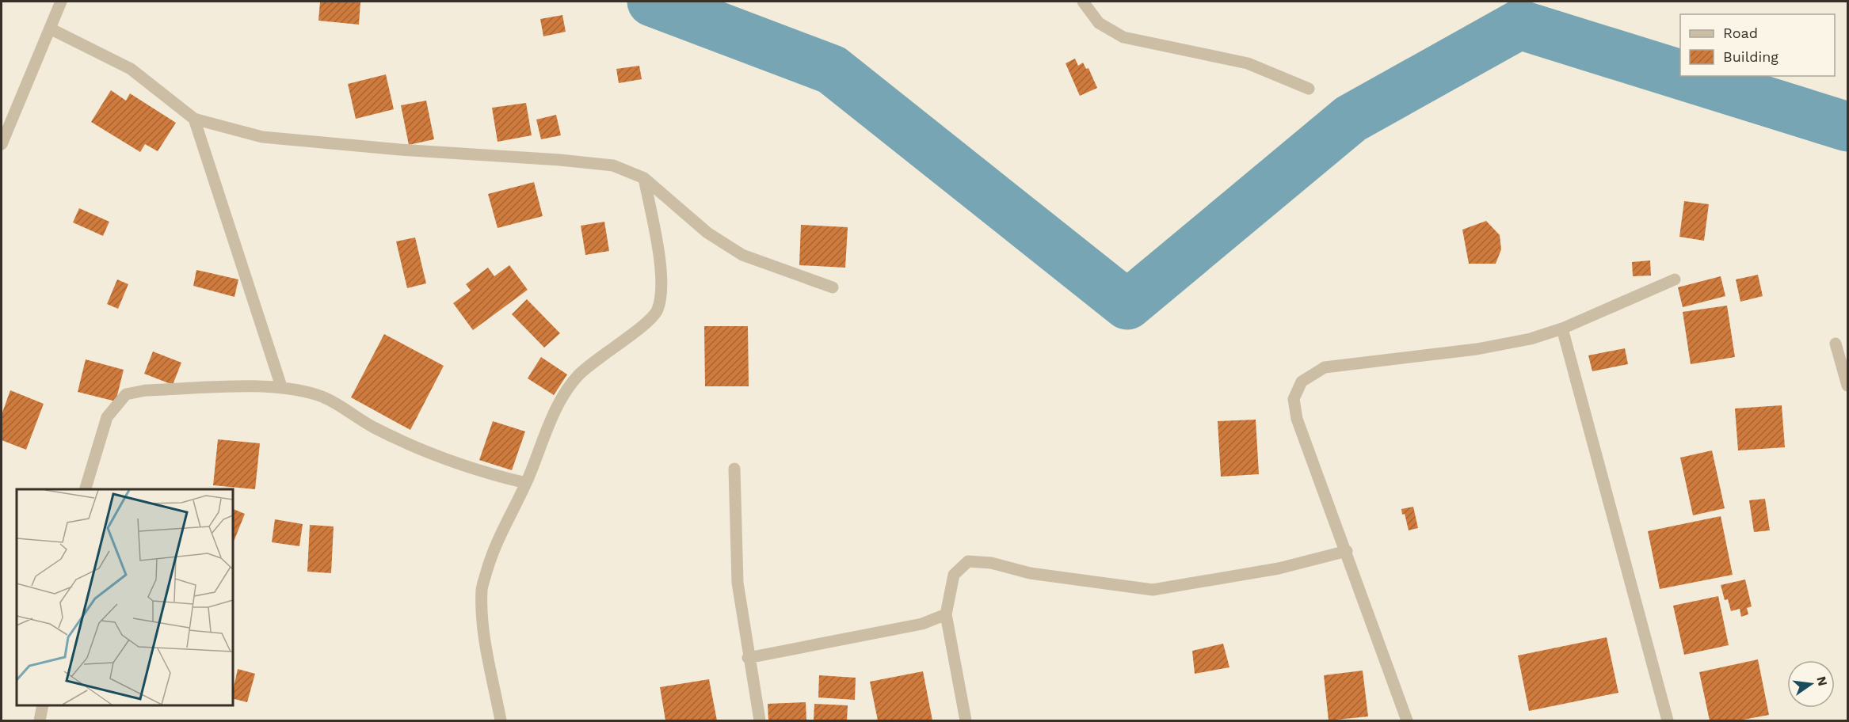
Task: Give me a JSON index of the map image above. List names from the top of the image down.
{
  "legend": ["Road", "Building"],
  "north": "right"
}
